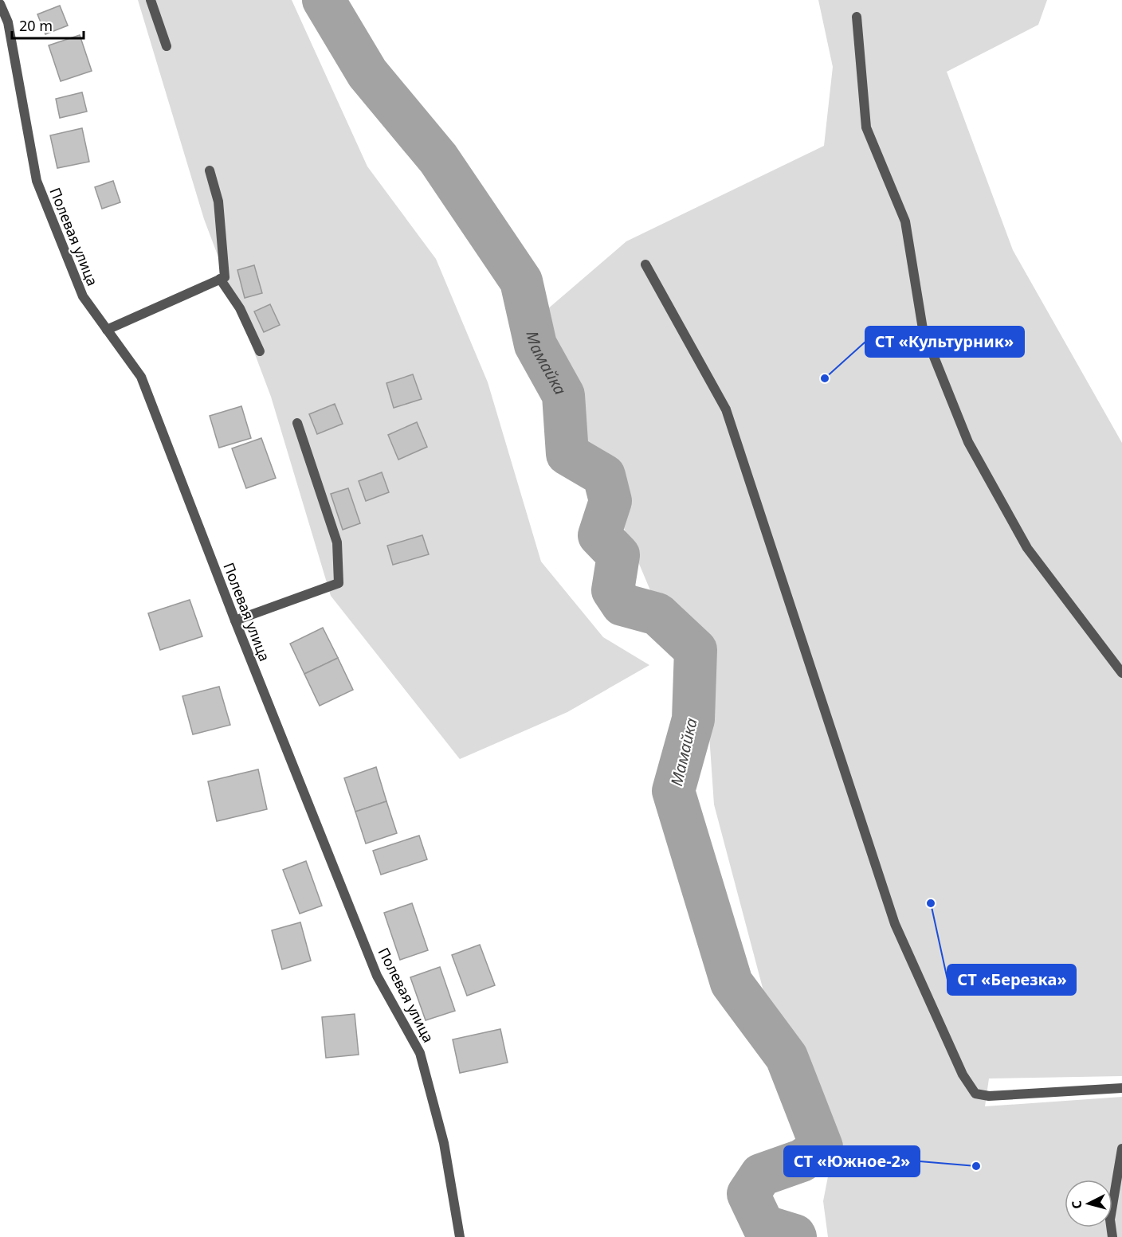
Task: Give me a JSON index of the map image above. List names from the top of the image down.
{
  "streets": {
    "street": ["Полевая улица"]
  },
  "water": ["Мамайка"],
  "places": ["СТ «Культурник»", "СТ «Березка»", "СТ «Южное-2»"],
  "scale_bar": "20 m",
  "north": "left"
}
